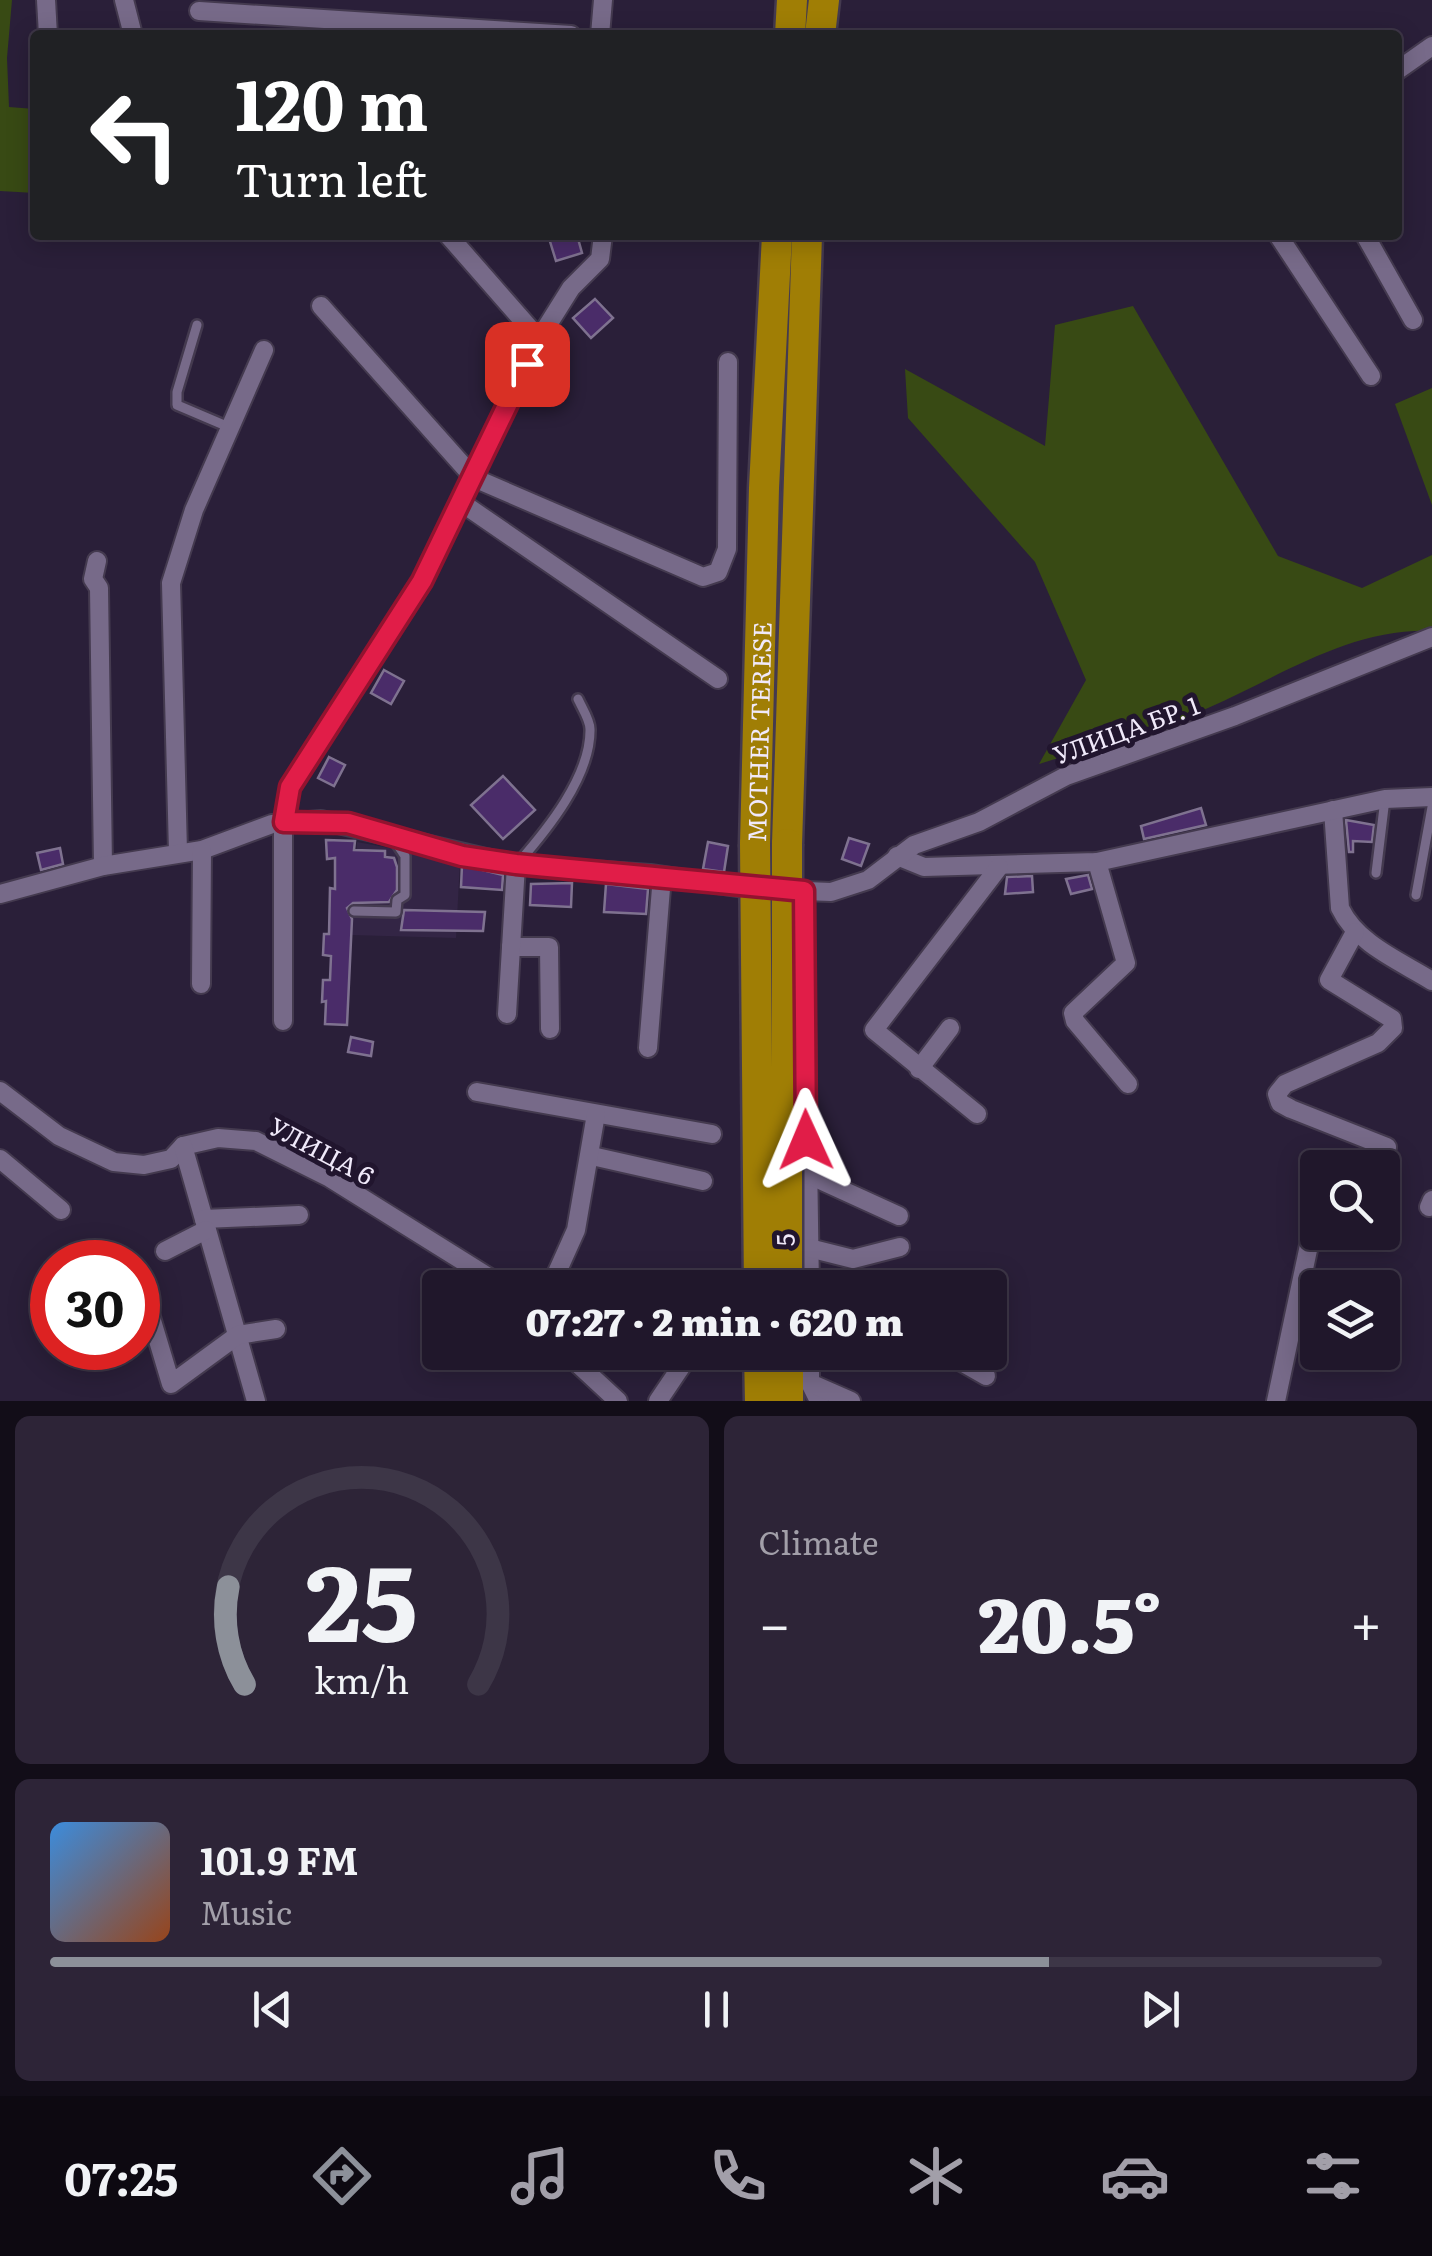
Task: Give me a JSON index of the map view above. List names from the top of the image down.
{
  "streets": {
    "highway": ["MOTHER TERESE"],
    "street": ["УЛИЦА БР. 1", "УЛИЦА 6", "5"]
  },
  "crossings": [
    ["УЛИЦА БР. 1", "5"]
  ],
  "page": {
    "turn": ["120 m", "Turn left"],
    "limit": "30",
    "trip": "07:27 · 2 min · 620 m",
    "tile": "Climate",
    "heat": ["−", "20.5°", "+"],
    "song": ["101.9 FM", "Music"],
    "tabs": "07:25",
    "gauge": ["25", "km/h"]
  }
}
